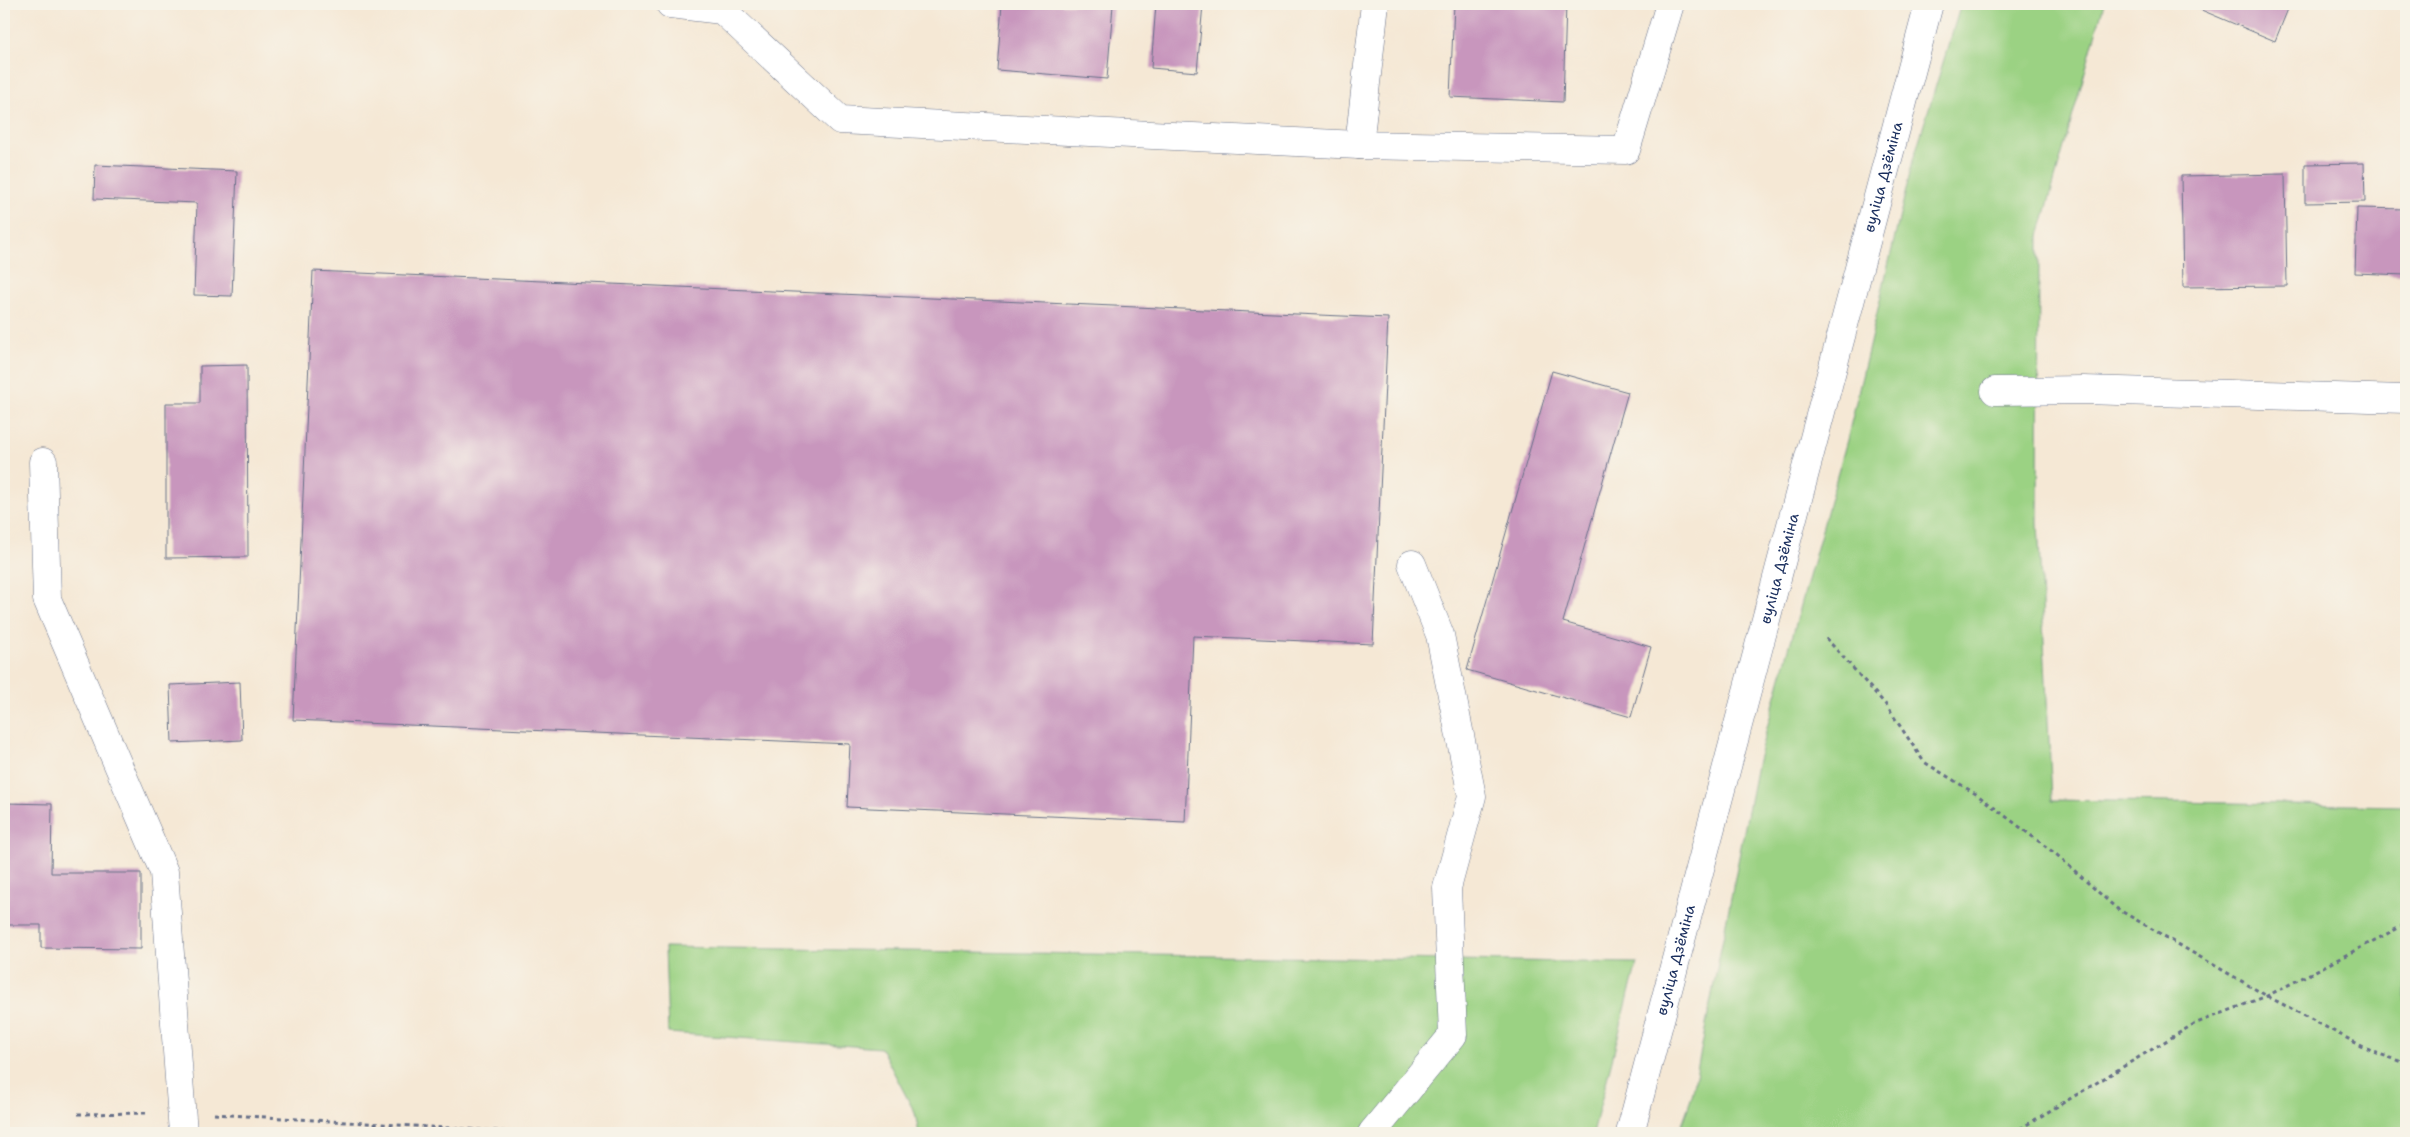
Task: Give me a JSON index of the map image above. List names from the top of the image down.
{
  "streets": {
    "street": ["вуліца Дзёміна"]
  }
}
